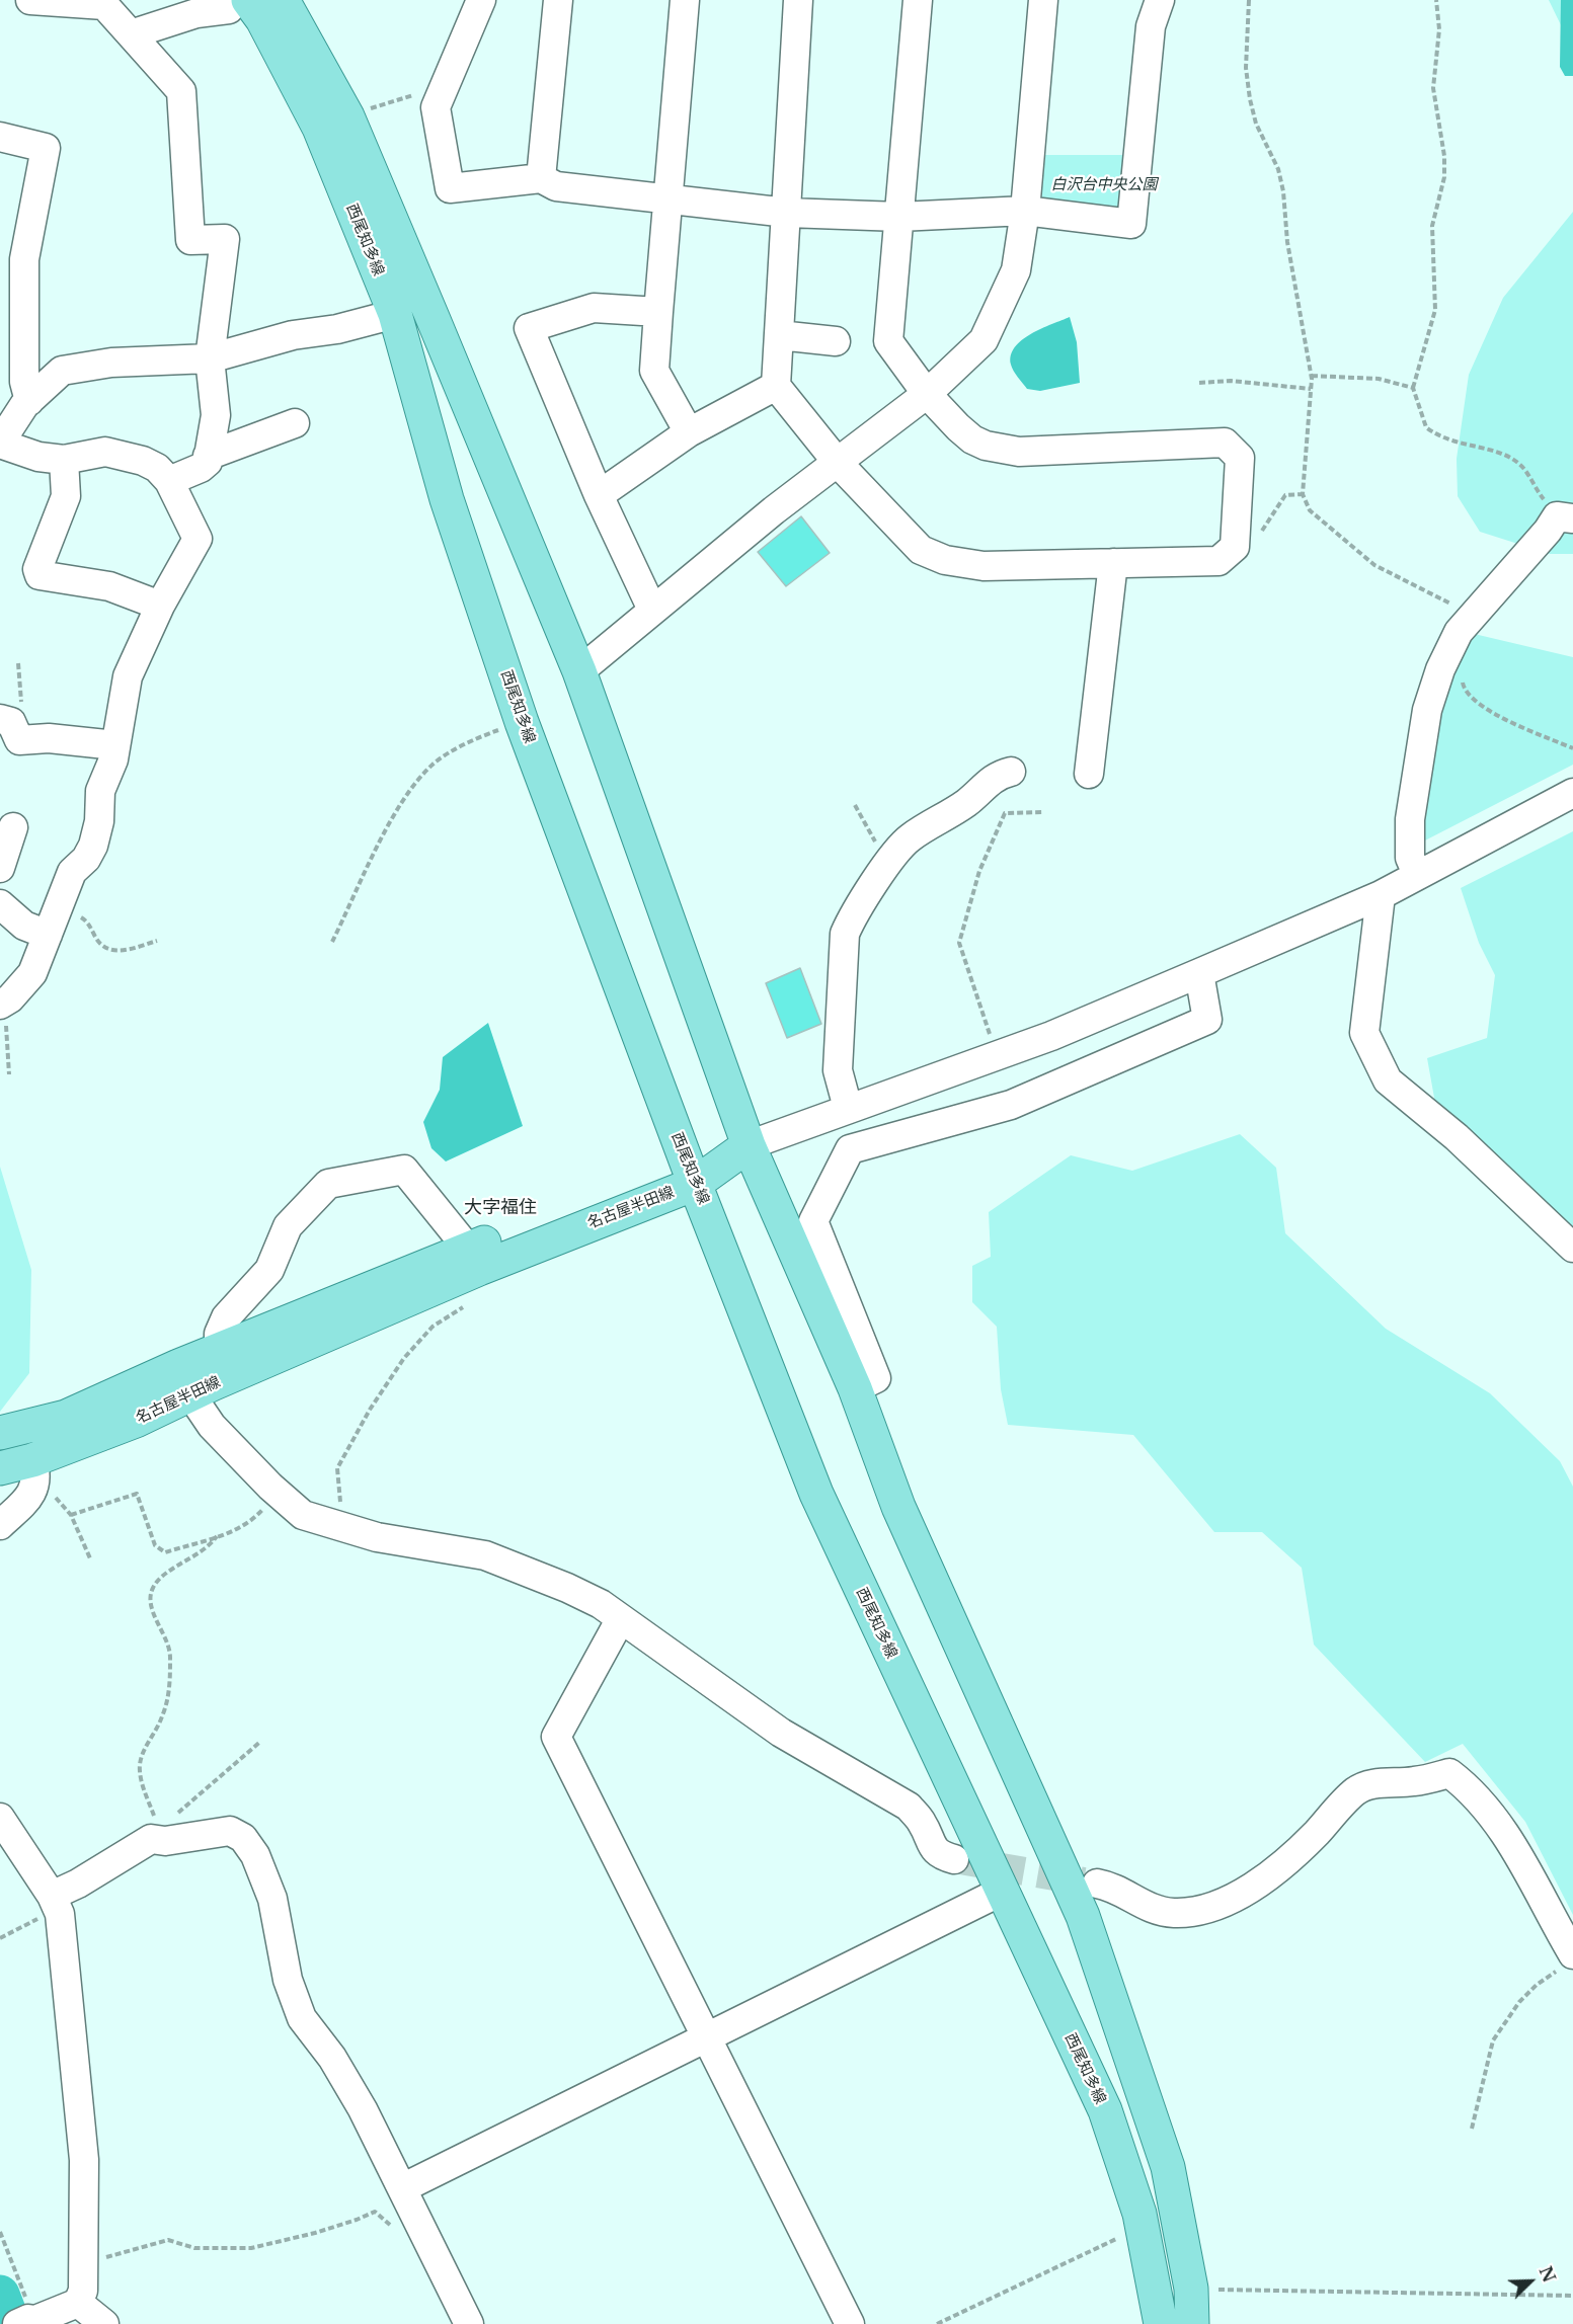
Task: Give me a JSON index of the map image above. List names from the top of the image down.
{
  "streets": {
    "main road": ["西尾知多線", "名古屋半田線"]
  },
  "crossings": [
    ["西尾知多線", "名古屋半田線"]
  ],
  "districts": ["大字福住"],
  "parks": ["白沢台中央公園"],
  "north": "top right"
}
